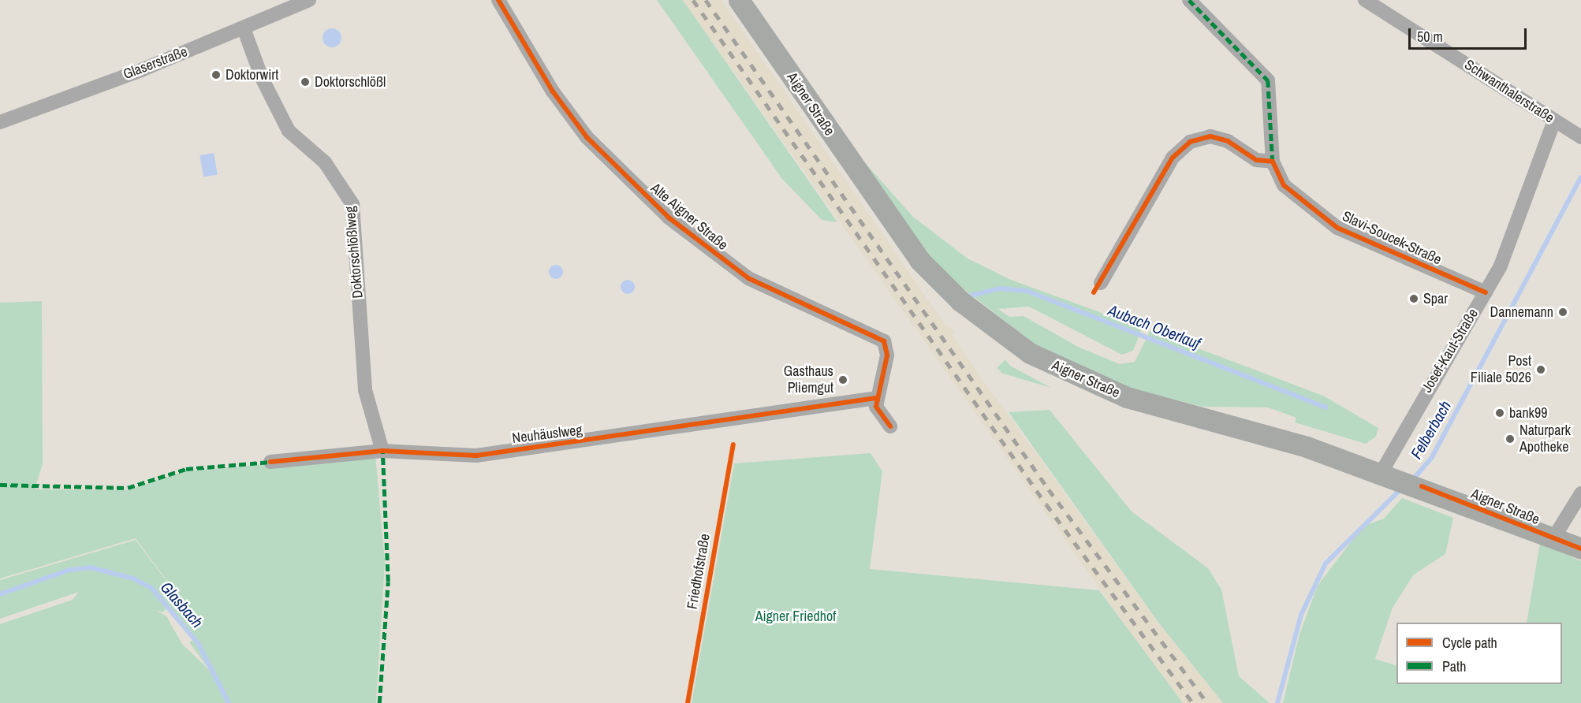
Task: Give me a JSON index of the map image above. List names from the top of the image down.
{
  "streets": {
    "main road": ["Aigner Straße"],
    "street": [
      "Glaserstraße",
      "Schwanthalerstraße",
      "Alte Aigner Straße",
      "Slavi-Soucek-Straße",
      "Doktorschlößlweg",
      "Josef-Kaut-Straße",
      "Neuhäuslweg"
    ],
    "cycle path": ["Friedhofstraße"]
  },
  "crossings": [
    ["Glaserstraße", "Doktorschlößlweg"],
    ["Schwanthalerstraße", "Josef-Kaut-Straße"],
    ["Aigner Straße", "Josef-Kaut-Straße"],
    ["Alte Aigner Straße", "Neuhäuslweg"],
    ["Slavi-Soucek-Straße", "Josef-Kaut-Straße"],
    ["Doktorschlößlweg", "Neuhäuslweg"]
  ],
  "water": ["Aubach Oberlauf", "Felberbach", "Glasbach"],
  "parks": ["Aigner Friedhof"],
  "places": [
    "Doktorwirt",
    "Doktorschlößl",
    "Spar",
    "Dannemann",
    "Post Filiale 5026",
    "Gasthaus Pliemgut",
    "bank99",
    "Naturpark Apotheke"
  ],
  "legend": ["Cycle path", "Path"],
  "scale_bar": "50 m"
}
